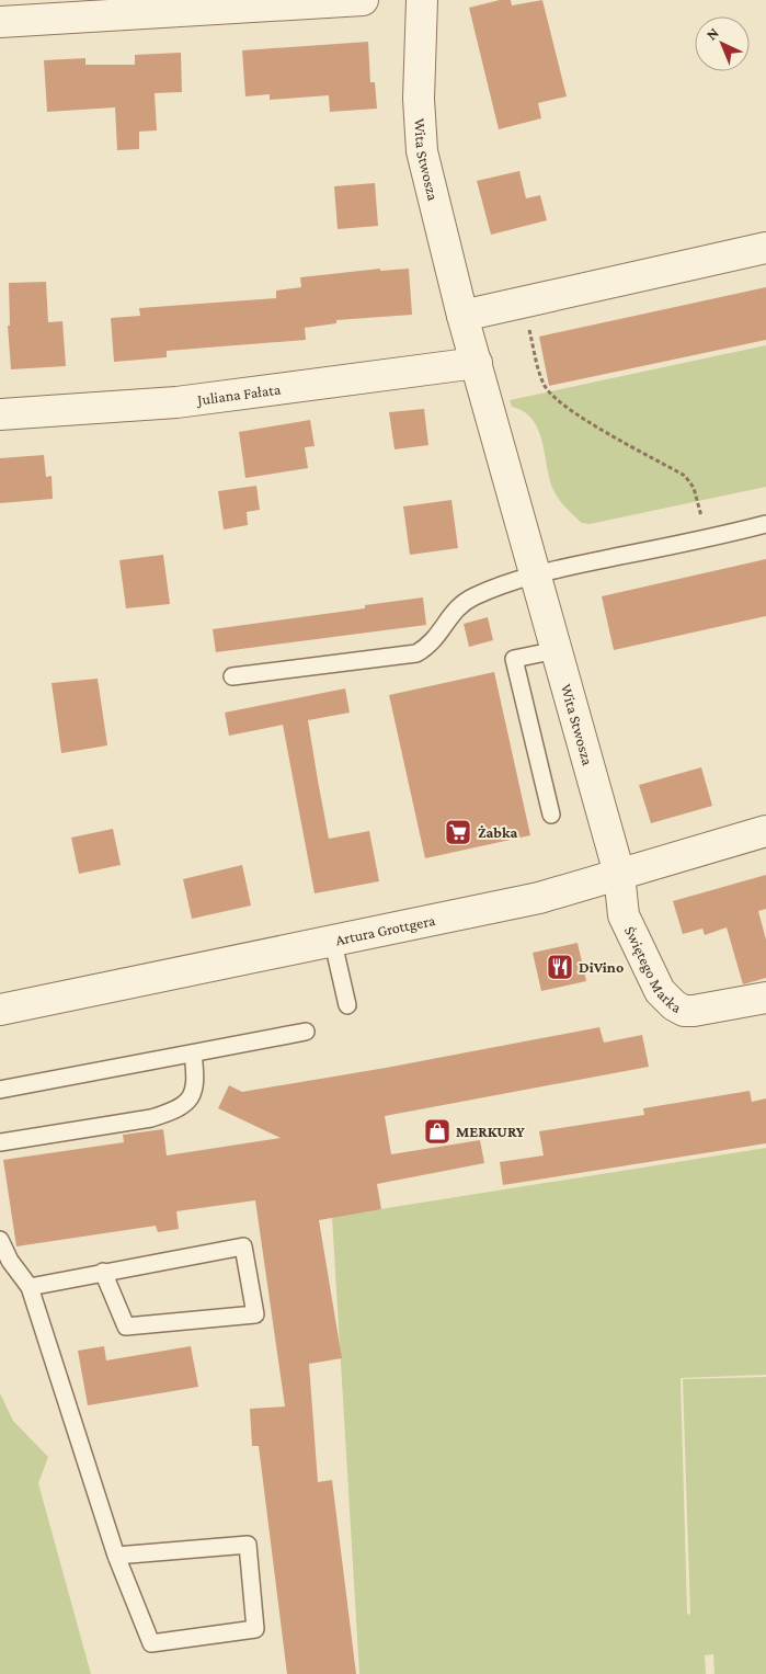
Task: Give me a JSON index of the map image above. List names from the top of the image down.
{
  "streets": {
    "street": [
      "Wita Stwosza",
      "Juliana Fałata",
      "Artura Grottgera",
      "Świętego Marka"
    ]
  },
  "crossings": [
    ["Wita Stwosza", "Juliana Fałata"],
    ["Wita Stwosza", "Artura Grottgera"],
    ["Wita Stwosza", "Świętego Marka"],
    ["Artura Grottgera", "Świętego Marka"]
  ],
  "places": {
    "supermarket": ["Żabka"],
    "restaurant": ["DiVino"],
    "shop": ["MERKURY"]
  },
  "north": "top left"
}
